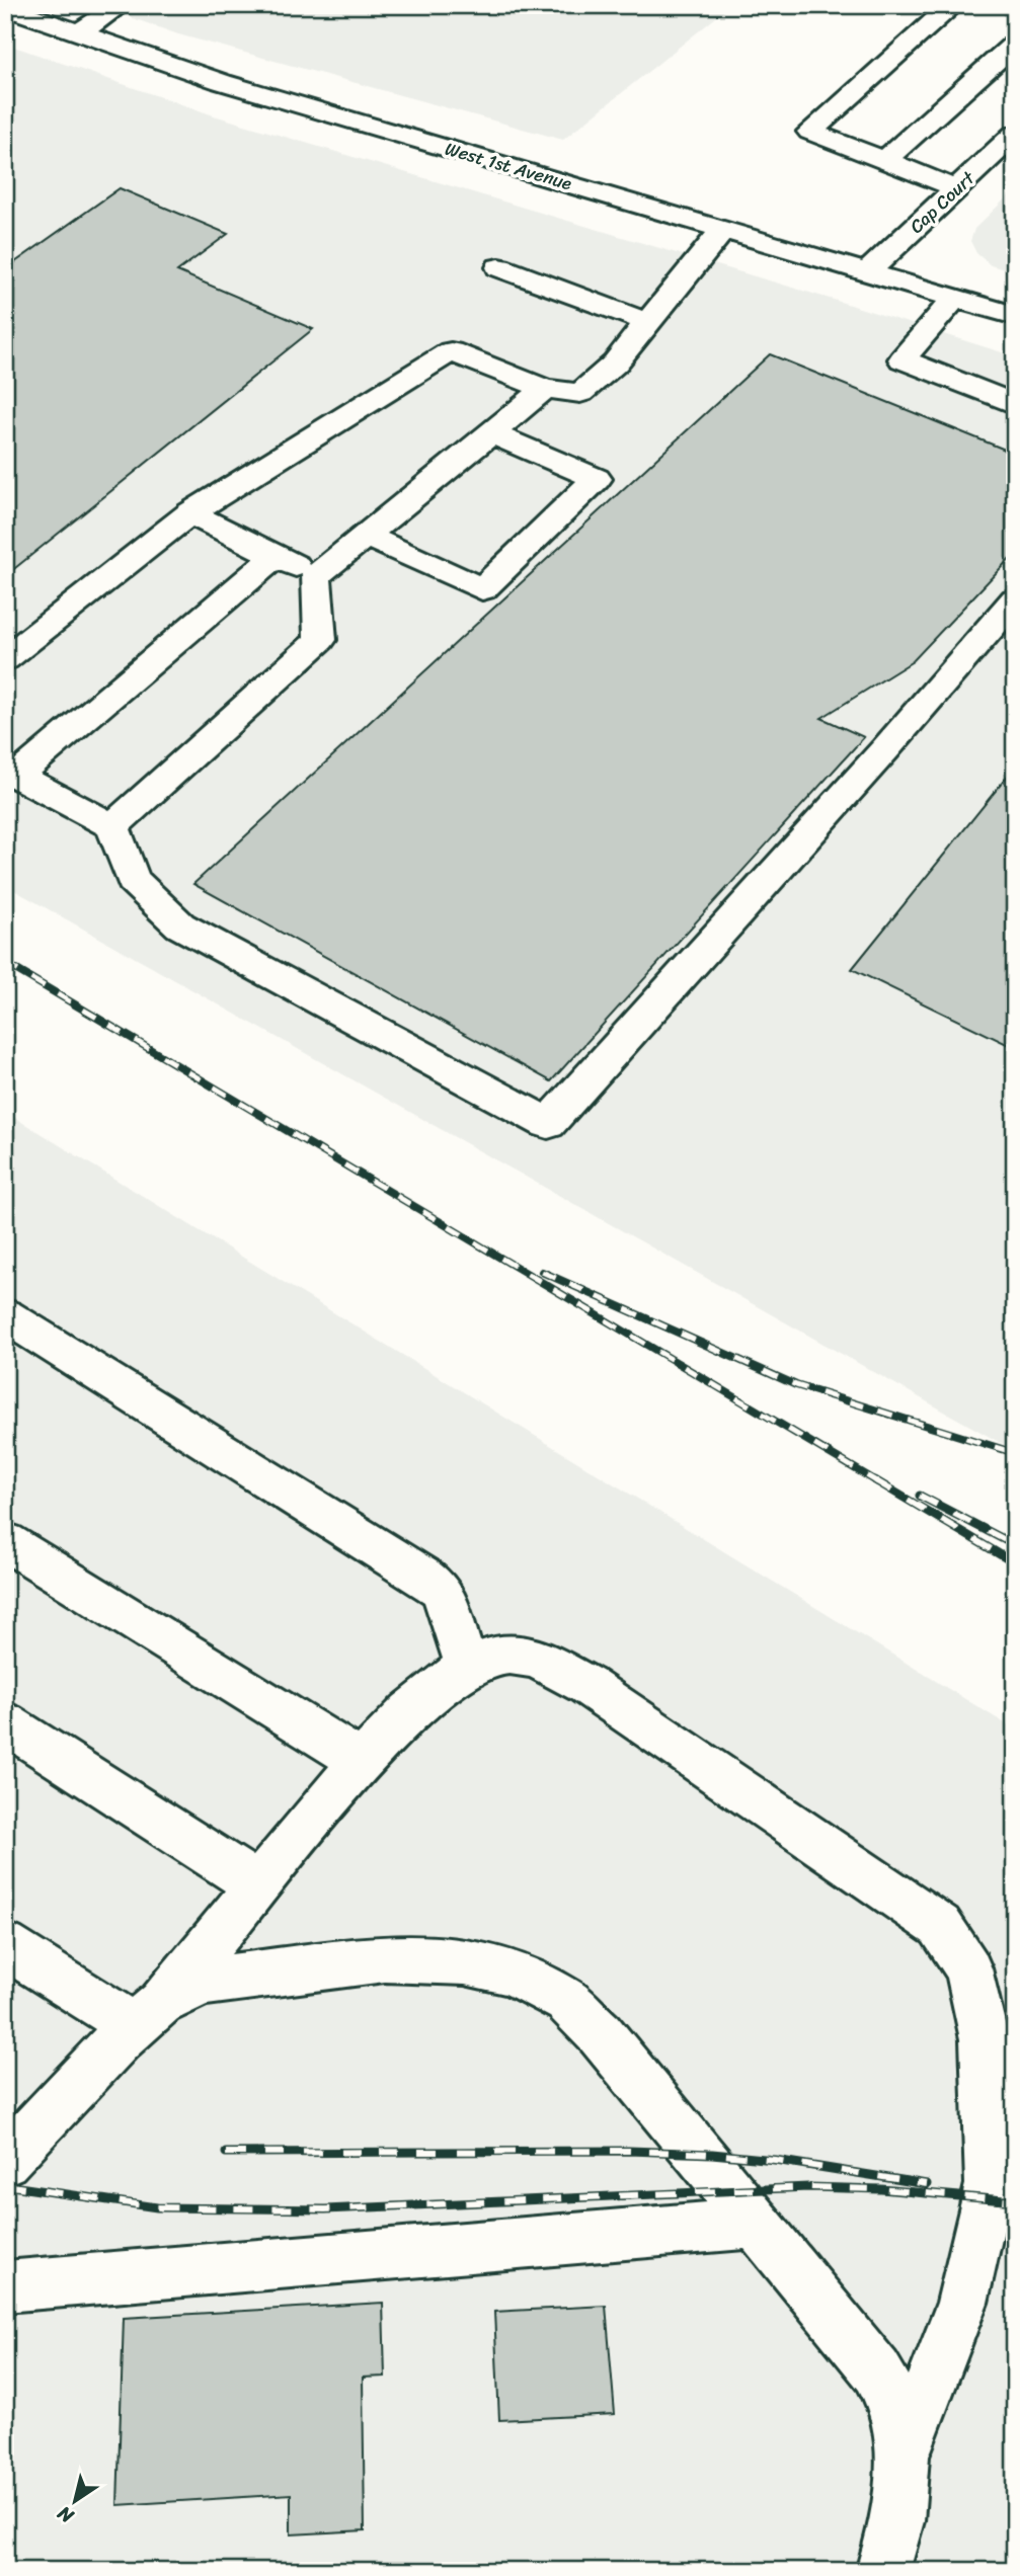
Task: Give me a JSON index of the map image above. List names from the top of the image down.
{
  "streets": {
    "street": ["West 1st Avenue", "Cap Court"]
  },
  "crossings": [
    ["West 1st Avenue", "Cap Court"]
  ],
  "north": "bottom left"
}
